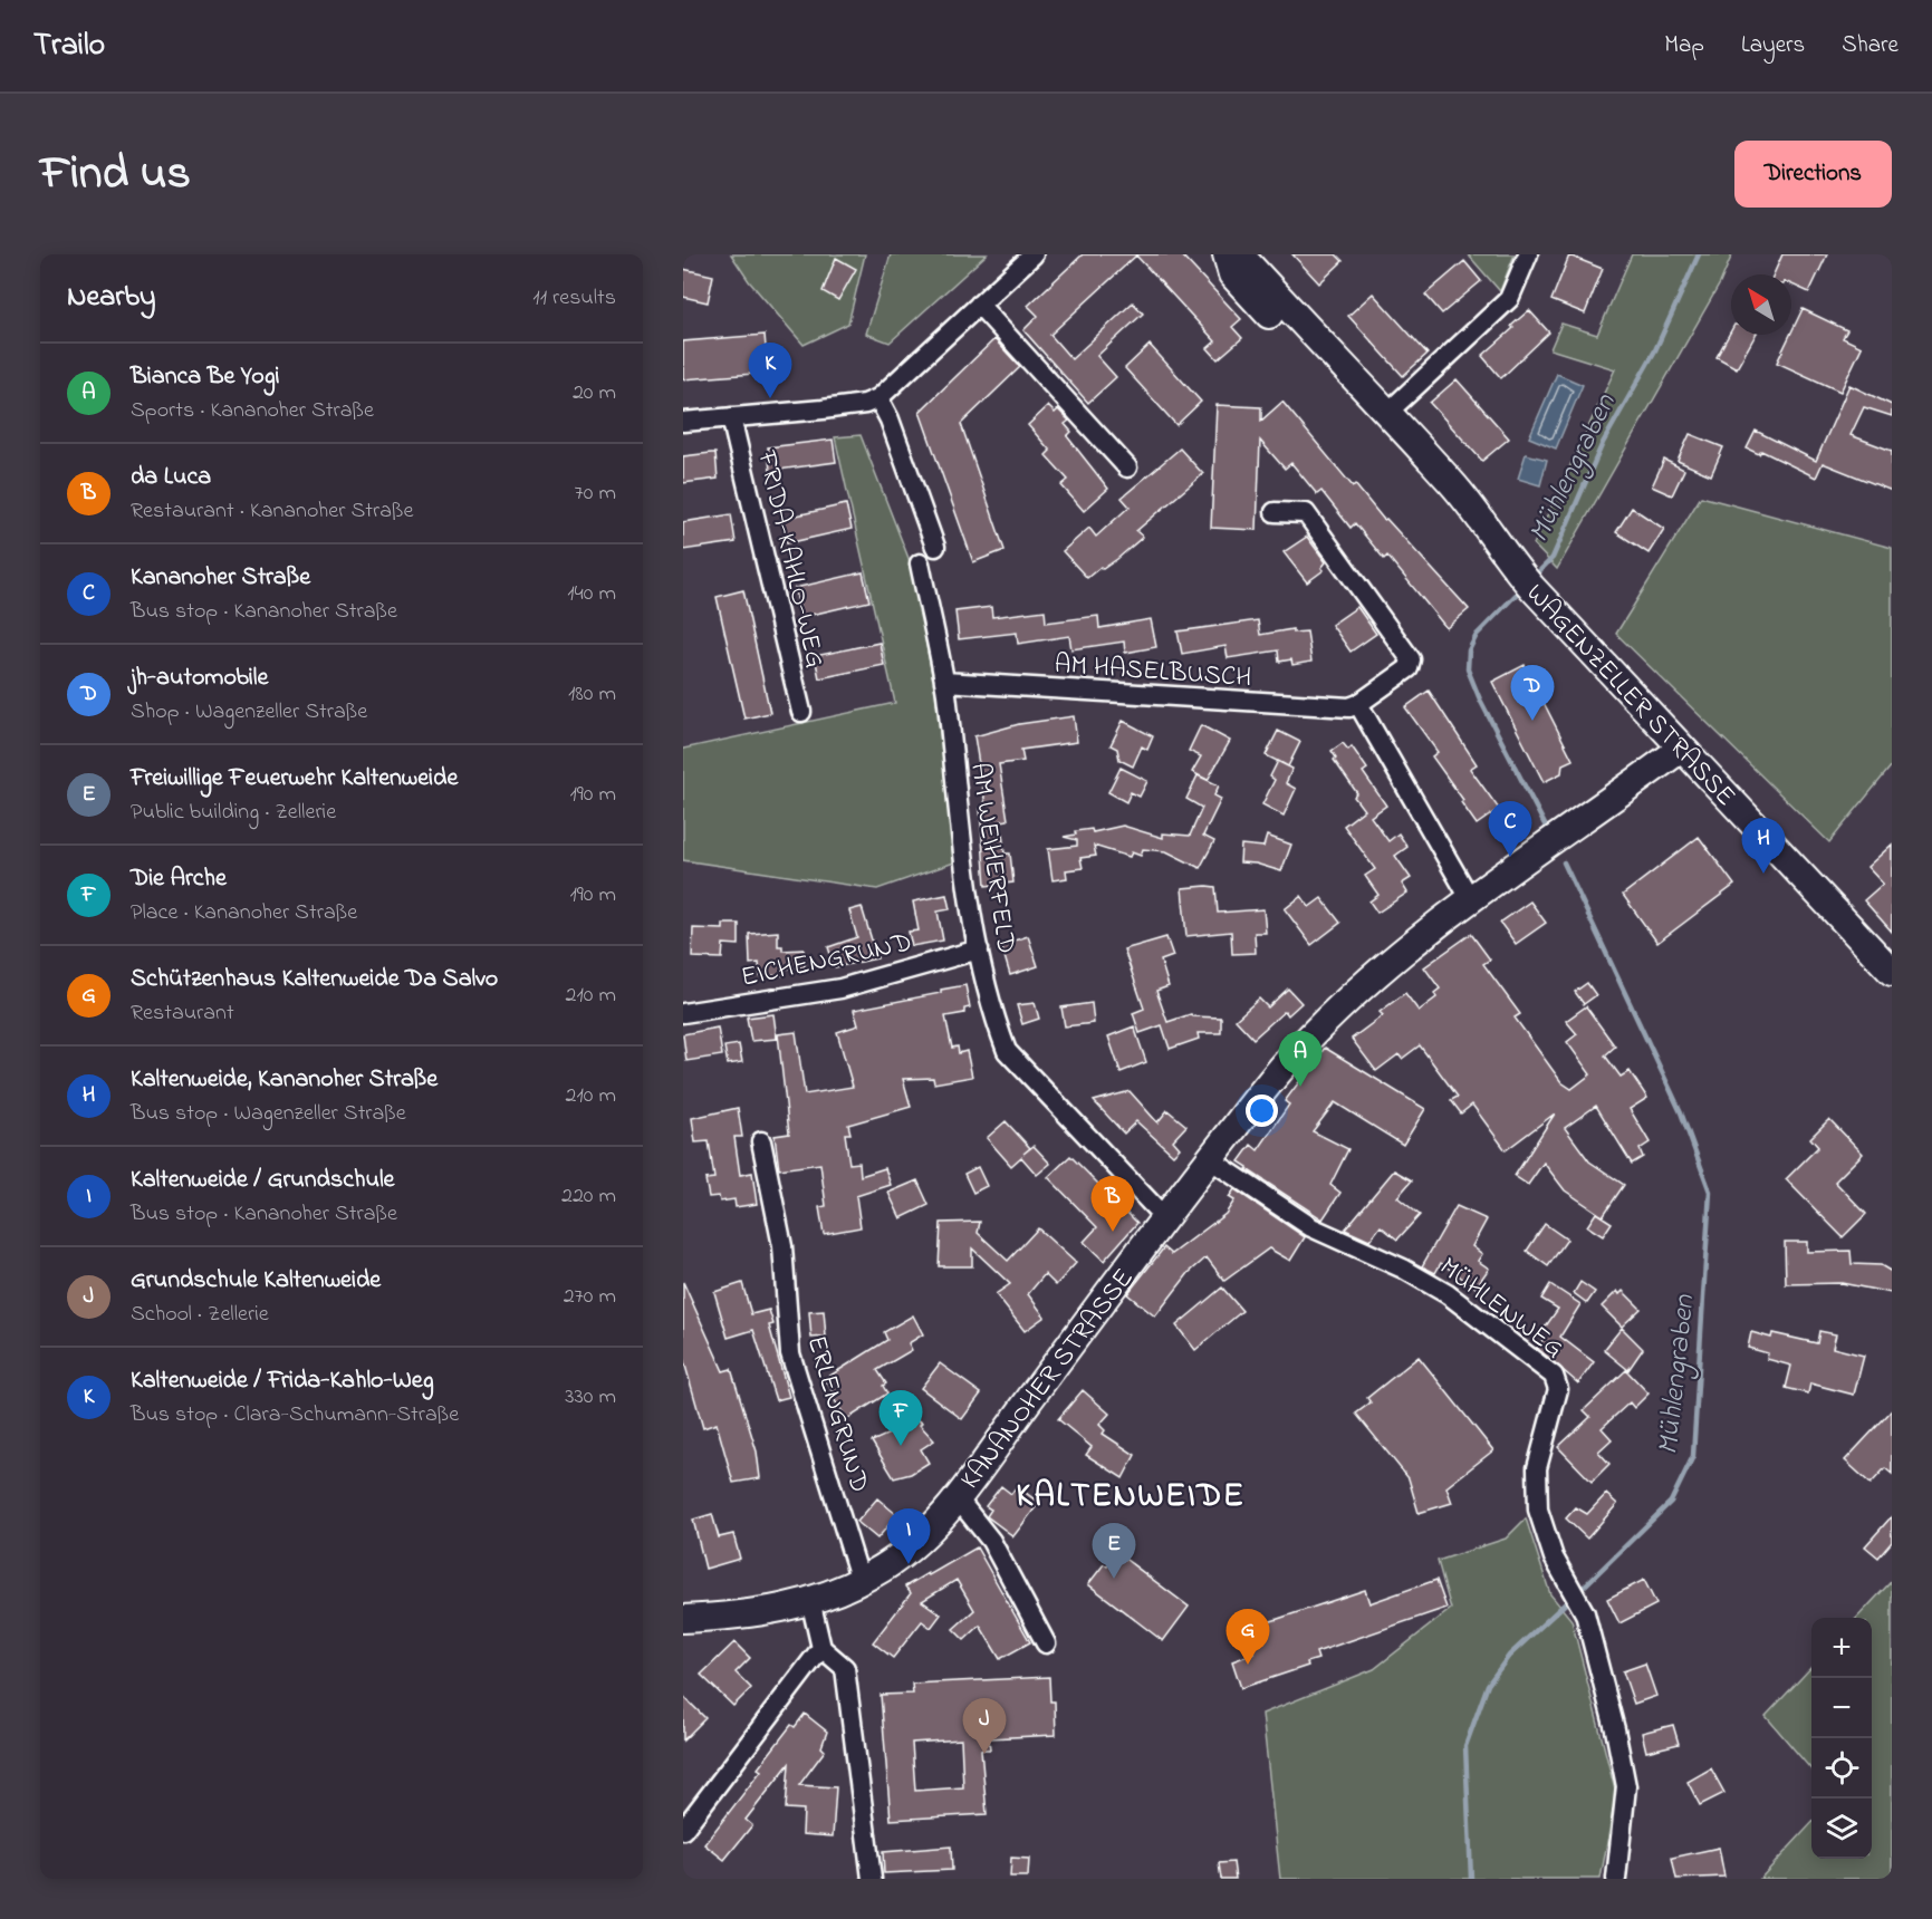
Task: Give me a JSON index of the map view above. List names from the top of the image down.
{
  "streets": {
    "street": [
      "FRIDA-KAHLO-WEG",
      "AM HASELBUSCH",
      "WAGENZELLER STRASSE",
      "AM WEIHERFELD",
      "EICHENGRUND",
      "MÜHLENWEG",
      "KANANOHER STRASSE",
      "ERLENGRUND"
    ]
  },
  "crossings": [
    ["AM HASELBUSCH", "AM WEIHERFELD"],
    ["WAGENZELLER STRASSE", "KANANOHER STRASSE"],
    ["AM WEIHERFELD", "EICHENGRUND"],
    ["AM WEIHERFELD", "KANANOHER STRASSE"],
    ["MÜHLENWEG", "KANANOHER STRASSE"],
    ["KANANOHER STRASSE", "ERLENGRUND"]
  ],
  "districts": ["KALTENWEIDE"],
  "water": ["Mühlengraben"],
  "north": "top left",
  "page": {
    "header": "Trailo",
    "nav": ["Map", "Layers", "Share"],
    "title": "Find us",
    "buttons": "Directions",
    "heading": ["Nearby", "11 results"],
    "list": [
      {
        "mark": "A",
        "name": "Bianca Be Yogi",
        "note": "Sports · Kananoher Straße",
        "value": "20 m"
      },
      {
        "mark": "B",
        "name": "da Luca",
        "note": "Restaurant · Kananoher Straße",
        "value": "70 m"
      },
      {
        "mark": "C",
        "name": "Kananoher Straße",
        "note": "Bus stop · Kananoher Straße",
        "value": "140 m"
      },
      {
        "mark": "D",
        "name": "jh-automobile",
        "note": "Shop · Wagenzeller Straße",
        "value": "180 m"
      },
      {
        "mark": "E",
        "name": "Freiwillige Feuerwehr Kaltenweide",
        "note": "Public building · Zellerie",
        "value": "190 m"
      },
      {
        "mark": "F",
        "name": "Die Arche",
        "note": "Place · Kananoher Straße",
        "value": "190 m"
      },
      {
        "mark": "G",
        "name": "Schützenhaus Kaltenweide Da Salvo",
        "note": "Restaurant",
        "value": "210 m"
      },
      {
        "mark": "H",
        "name": "Kaltenweide, Kananoher Straße",
        "note": "Bus stop · Wagenzeller Straße",
        "value": "210 m"
      },
      {
        "mark": "I",
        "name": "Kaltenweide / Grundschule",
        "note": "Bus stop · Kananoher Straße",
        "value": "220 m"
      },
      {
        "mark": "J",
        "name": "Grundschule Kaltenweide",
        "note": "School · Zellerie",
        "value": "270 m"
      },
      {
        "mark": "K",
        "name": "Kaltenweide / Frida-Kahlo-Weg",
        "note": "Bus stop · Clara-Schumann-Straße",
        "value": "330 m"
      }
    ],
    "pins": [
      "K",
      "D",
      "C",
      "H",
      "A",
      "B",
      "F",
      "I",
      "E",
      "G",
      "J"
    ],
    "map_buttons": ["+", "−"]
  }
}
